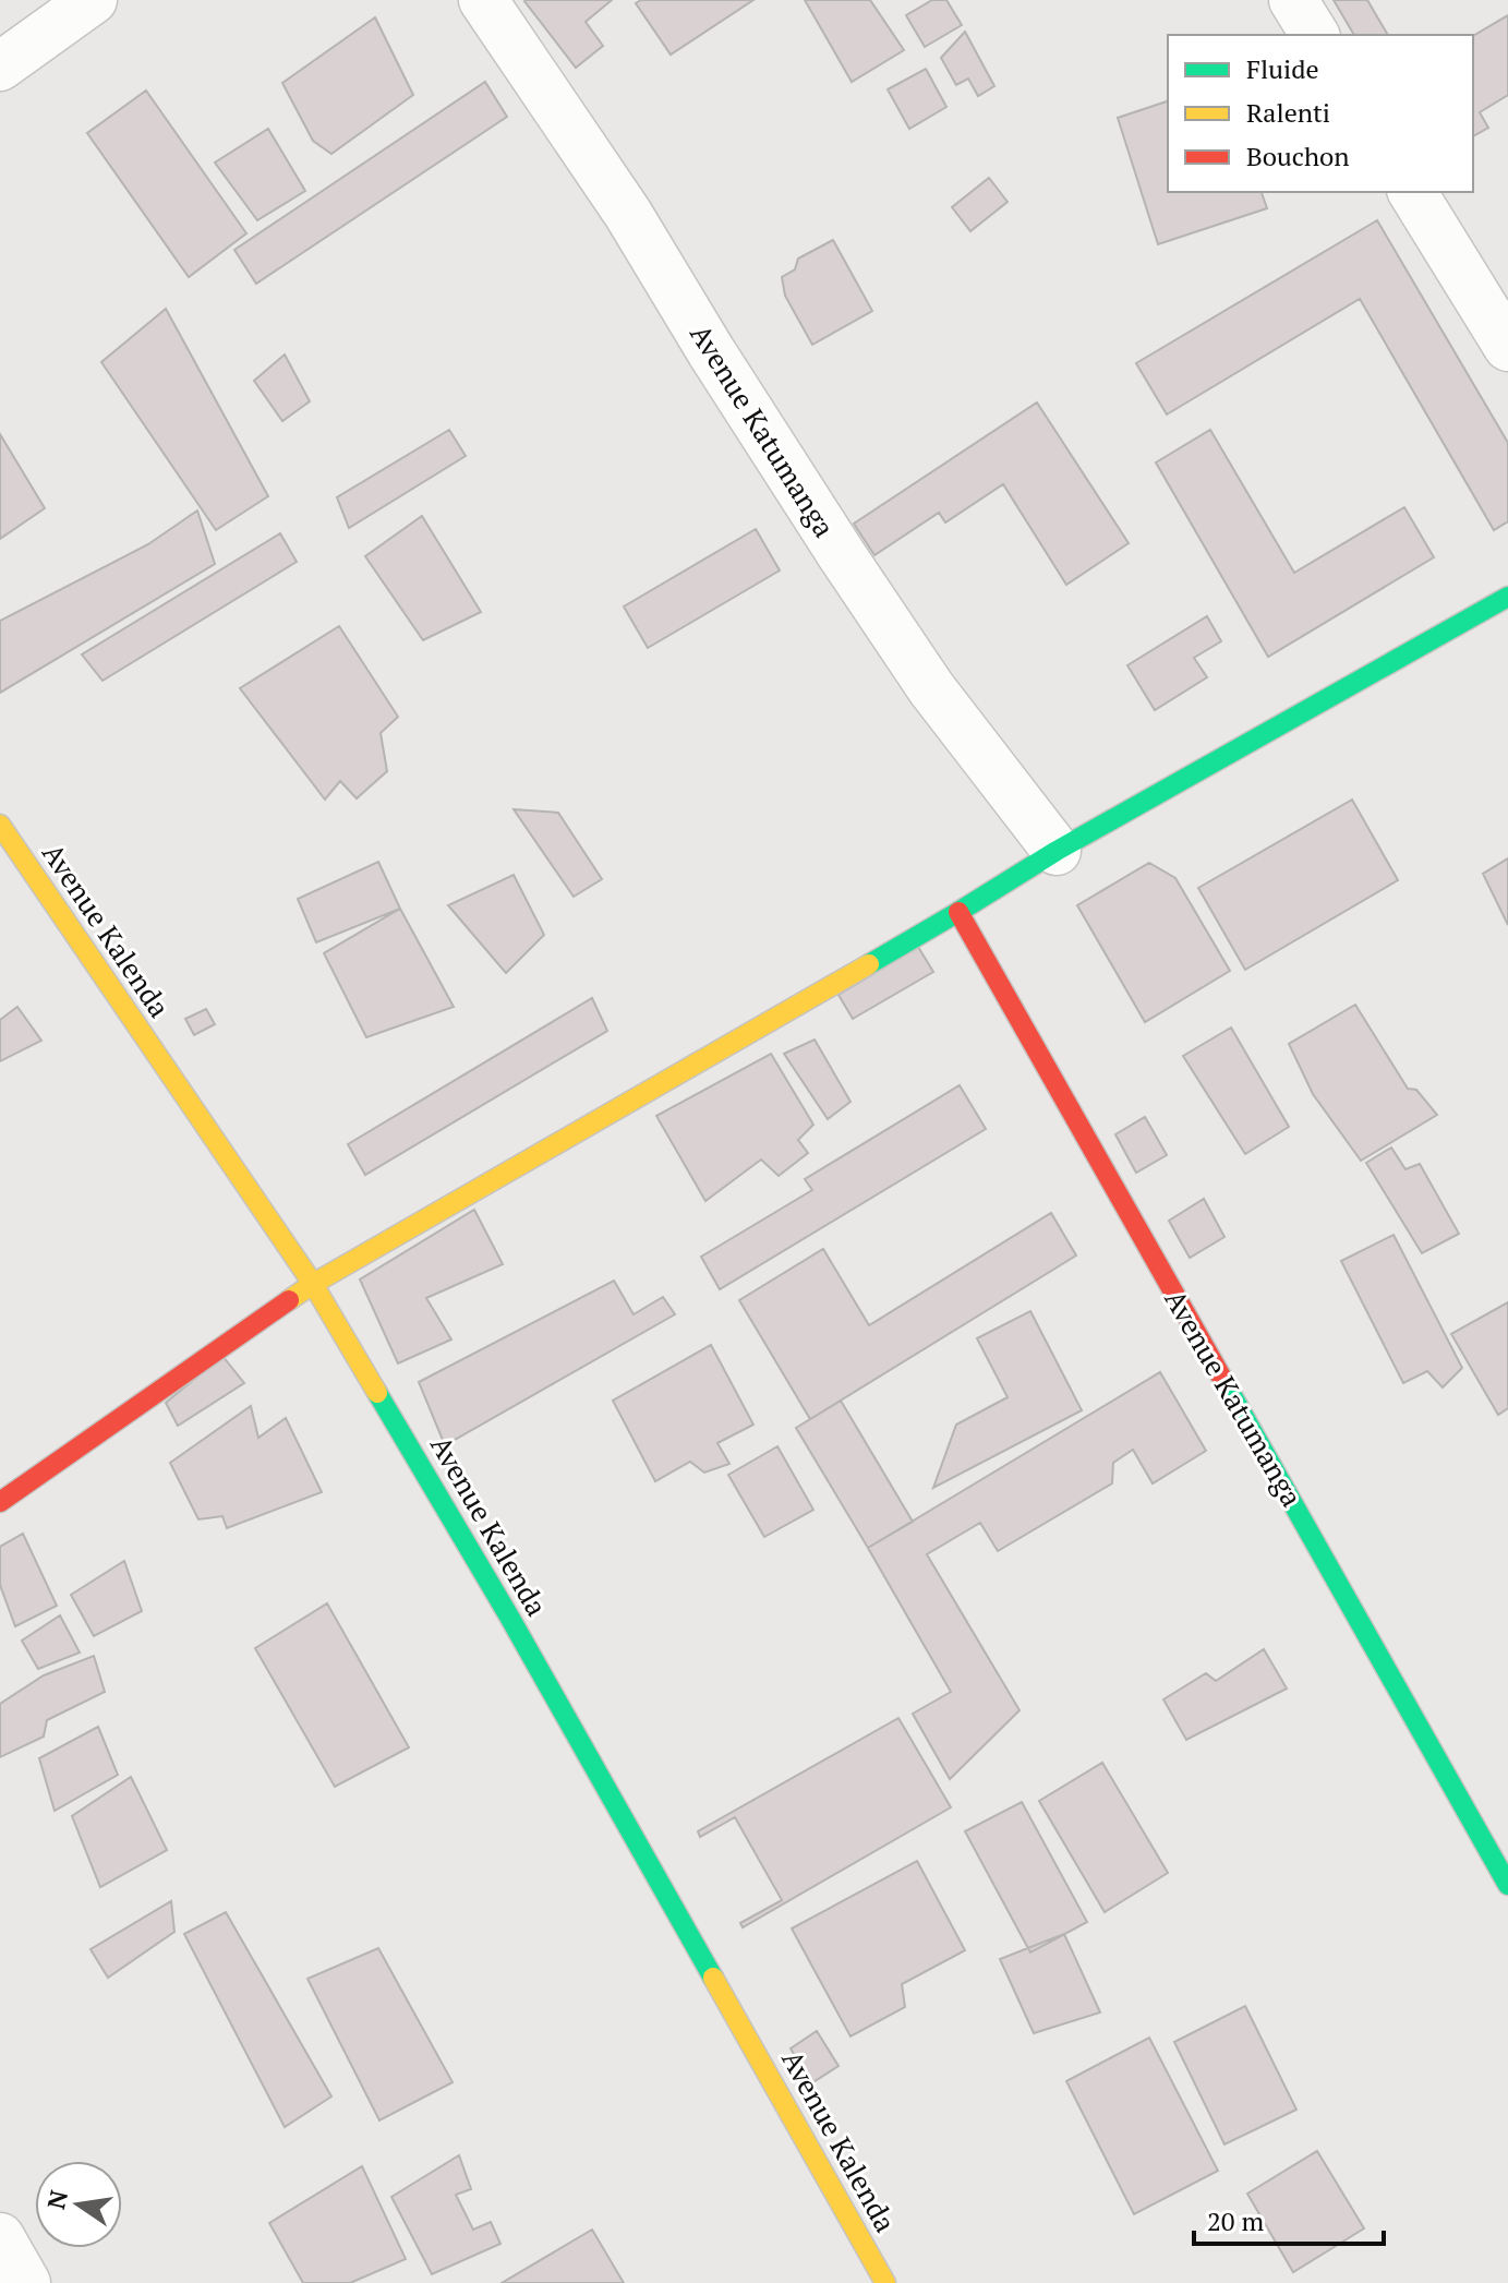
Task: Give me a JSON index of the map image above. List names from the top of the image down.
{
  "streets": {
    "street": ["Avenue Katumanga", "Avenue Kalenda"]
  },
  "legend": ["Fluide", "Ralenti", "Bouchon"],
  "scale_bar": "20 m",
  "north": "left"
}
